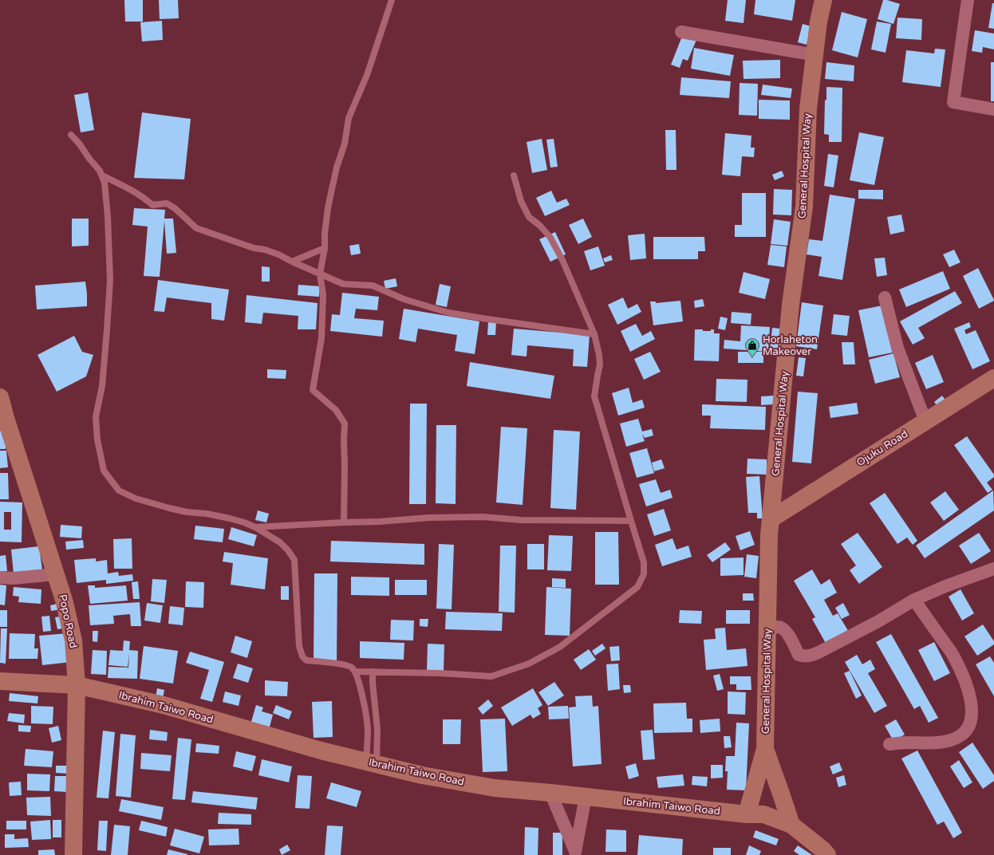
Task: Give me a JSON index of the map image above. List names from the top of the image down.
{
  "streets": {
    "main road": [
      "General Hospital Way",
      "Ojuku Road",
      "Popo Road",
      "Ibrahim Taiwo Road"
    ]
  },
  "crossings": [
    ["General Hospital Way", "Ojuku Road"],
    ["General Hospital Way", "Ibrahim Taiwo Road"],
    ["Popo Road", "Ibrahim Taiwo Road"]
  ],
  "places": {
    "shop": ["Horlaheton Makeover"]
  }
}
